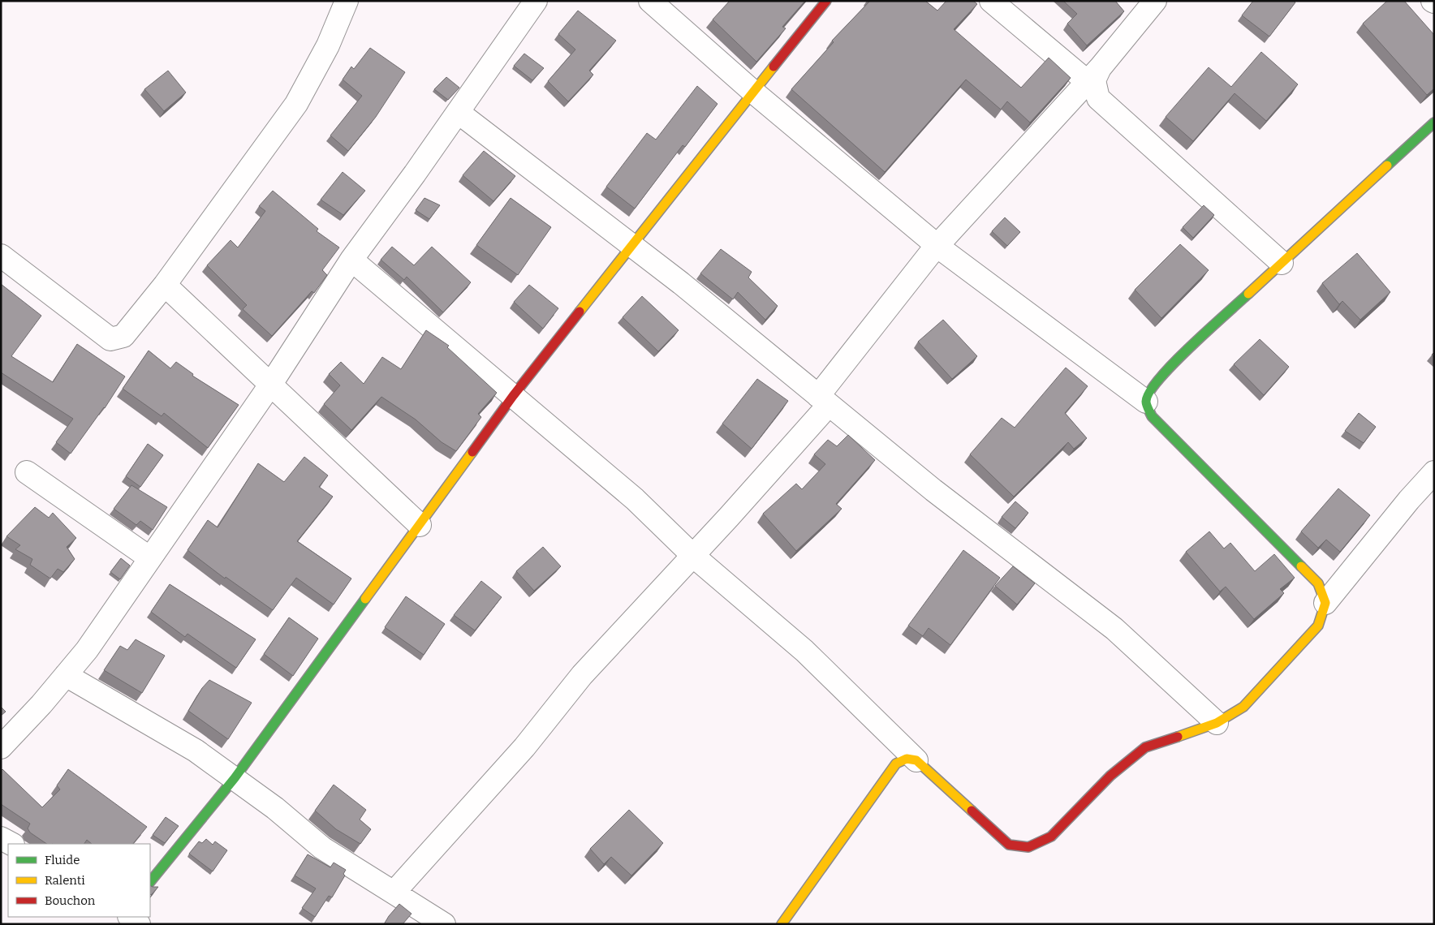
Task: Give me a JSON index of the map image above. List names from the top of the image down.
{
  "legend": ["Fluide", "Ralenti", "Bouchon"]
}
